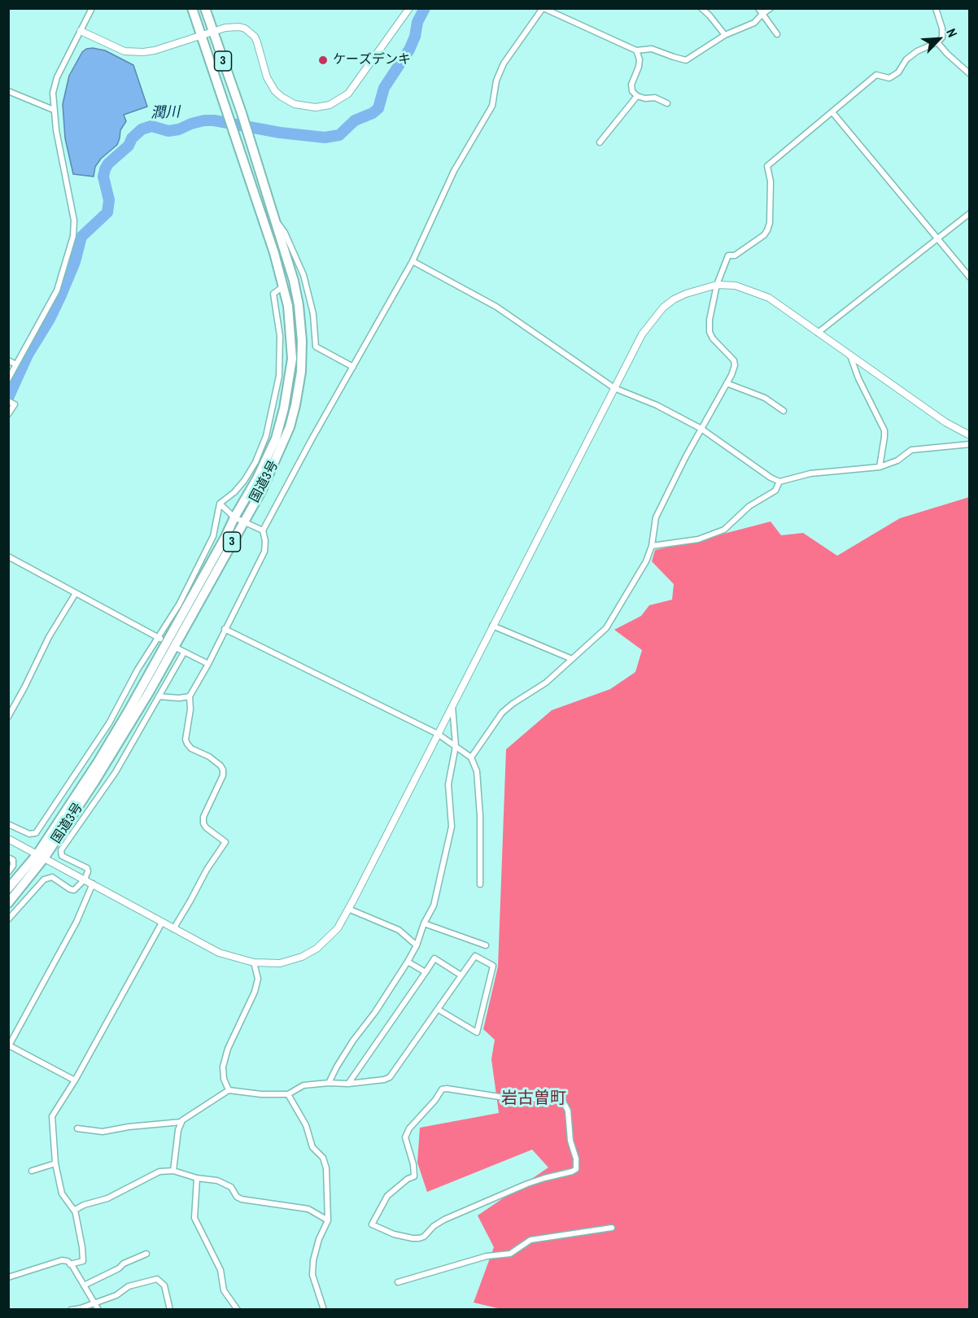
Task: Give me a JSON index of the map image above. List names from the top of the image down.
{
  "streets": {
    "highway": ["3", "国道3号"]
  },
  "districts": ["岩古曽町"],
  "water": ["潤川"],
  "places": ["ケーズデンキ"],
  "north": "top right"
}
